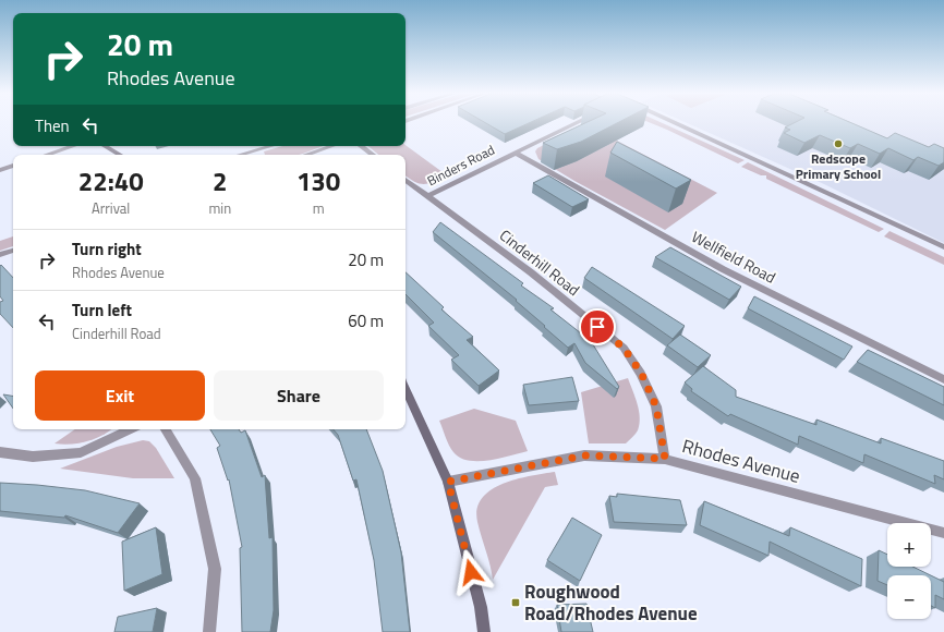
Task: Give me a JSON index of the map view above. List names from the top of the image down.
{
  "streets": {
    "street": [
      "Binders Road",
      "Wellfield Road",
      "Cinderhill Road",
      "Rhodes Avenue"
    ]
  },
  "crossings": [
    ["Binders Road", "Wellfield Road"],
    ["Binders Road", "Cinderhill Road"],
    ["Cinderhill Road", "Rhodes Avenue"]
  ],
  "places": {
    "other": ["Redscope Primary School"],
    "transit": ["Roughwood Road/Rhodes Avenue"]
  },
  "page": {
    "turn": ["20 m", "Rhodes Avenue"],
    "then": "Then",
    "eta": [
      "22:40",
      "Arrival",
      "2",
      "min",
      "130",
      "m"
    ],
    "list": [
      {
        "name": "Turn right",
        "note": "Rhodes Avenue",
        "value": "20 m"
      },
      {
        "name": "Turn left",
        "note": "Cinderhill Road",
        "value": "60 m"
      }
    ],
    "buttons": ["Exit", "Share"],
    "map_buttons": ["+", "−"]
  }
}
